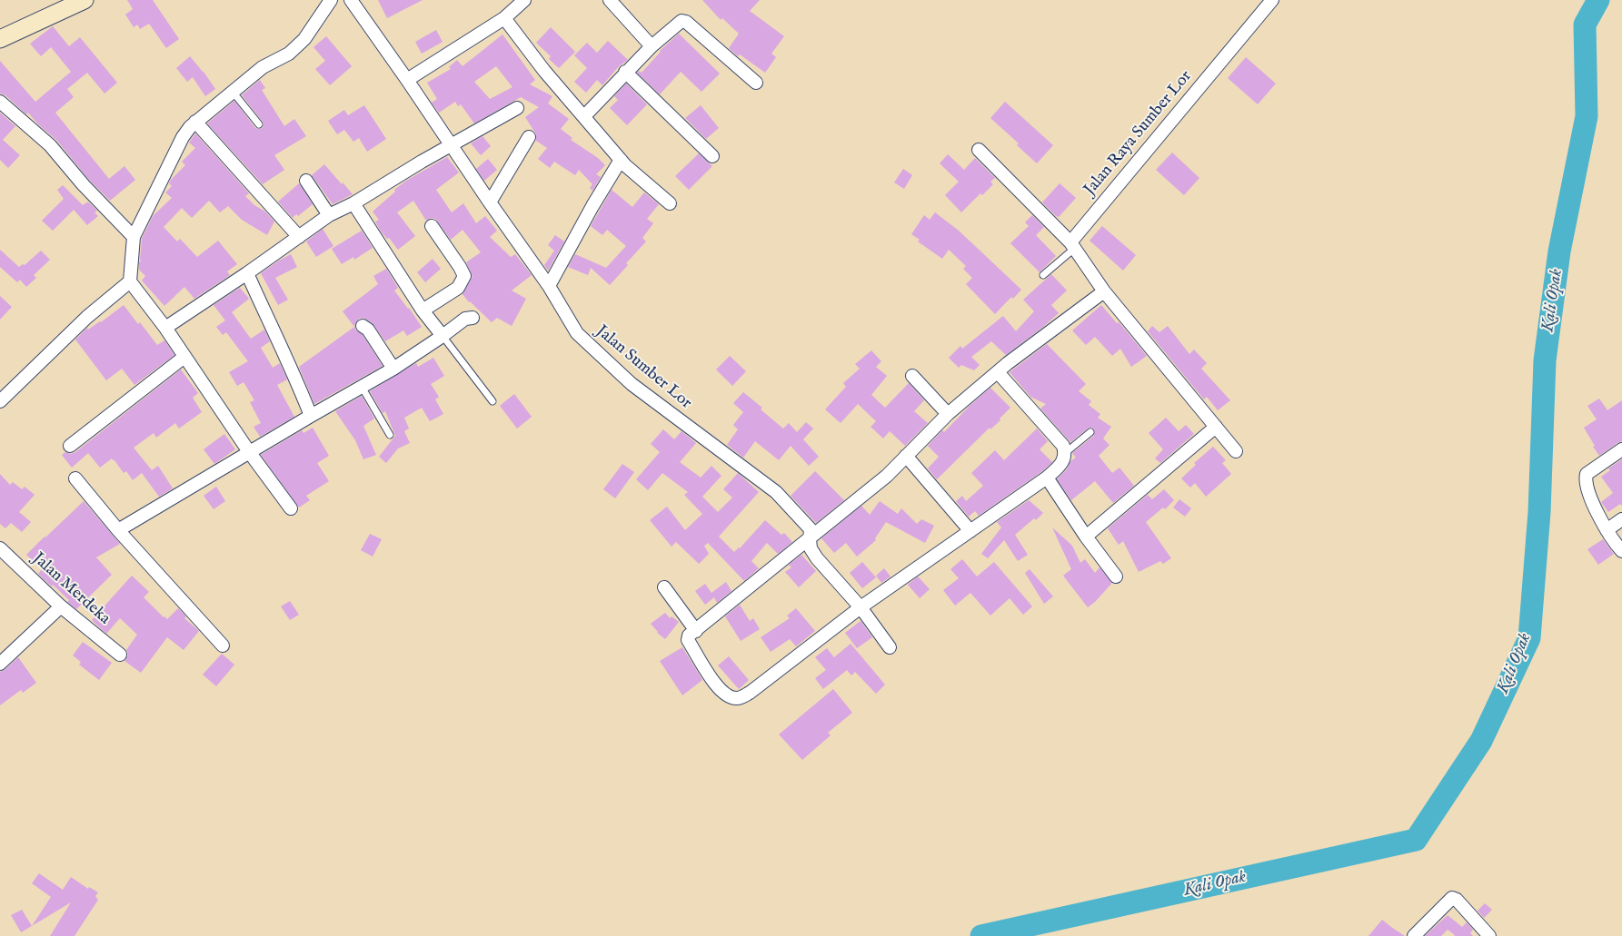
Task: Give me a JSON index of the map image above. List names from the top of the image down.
{
  "streets": {
    "street": ["Jalan Raya Sumber Lor", "Jalan Sumber Lor", "Jalan Merdeka"]
  },
  "water": ["Kali Opak"]
}
